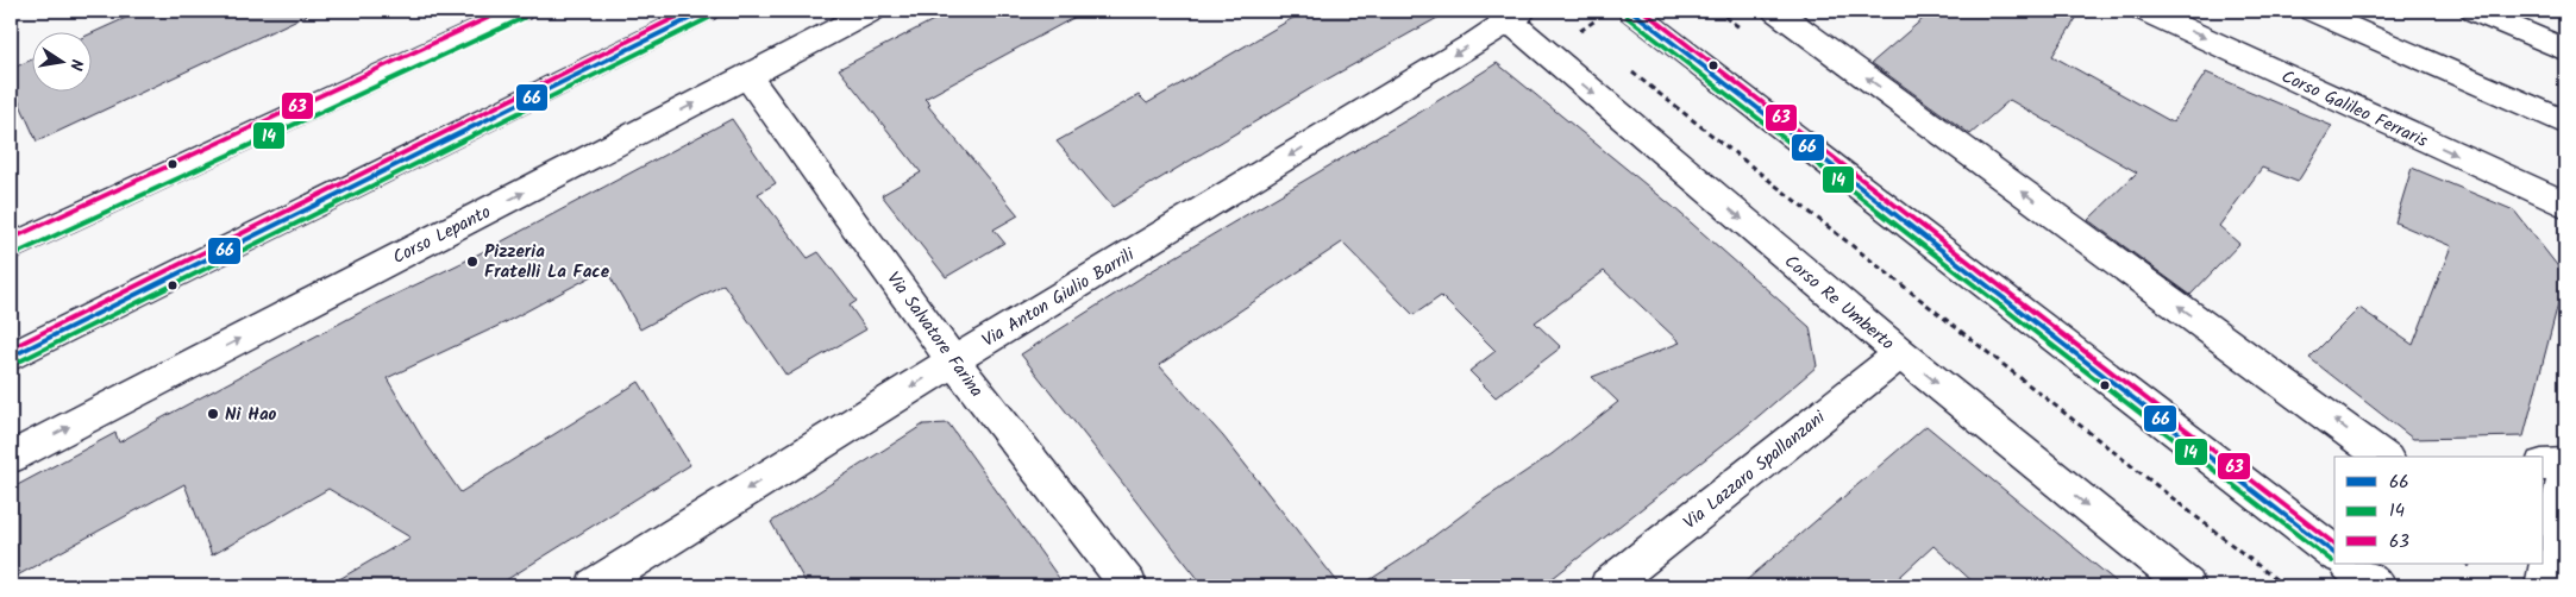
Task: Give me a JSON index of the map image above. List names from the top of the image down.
{
  "streets": {
    "street": [
      "Corso Galileo Ferraris",
      "Corso Lepanto",
      "Via Anton Giulio Barrili",
      "Corso Re Umberto",
      "Via Salvatore Farina",
      "Via Lazzaro Spallanzani"
    ]
  },
  "crossings": [
    ["Corso Lepanto", "Via Salvatore Farina"],
    ["Via Anton Giulio Barrili", "Corso Re Umberto"],
    ["Via Anton Giulio Barrili", "Via Salvatore Farina"],
    ["Corso Re Umberto", "Via Lazzaro Spallanzani"]
  ],
  "one_way": ["Via Anton Giulio Barrili"],
  "places": ["Pizzeria Fratelli La Face", "Ni Hao"],
  "lines": ["transit line 66", "transit line 63", "transit line 14"],
  "legend": ["66", "14", "63"],
  "north": "right"
}
